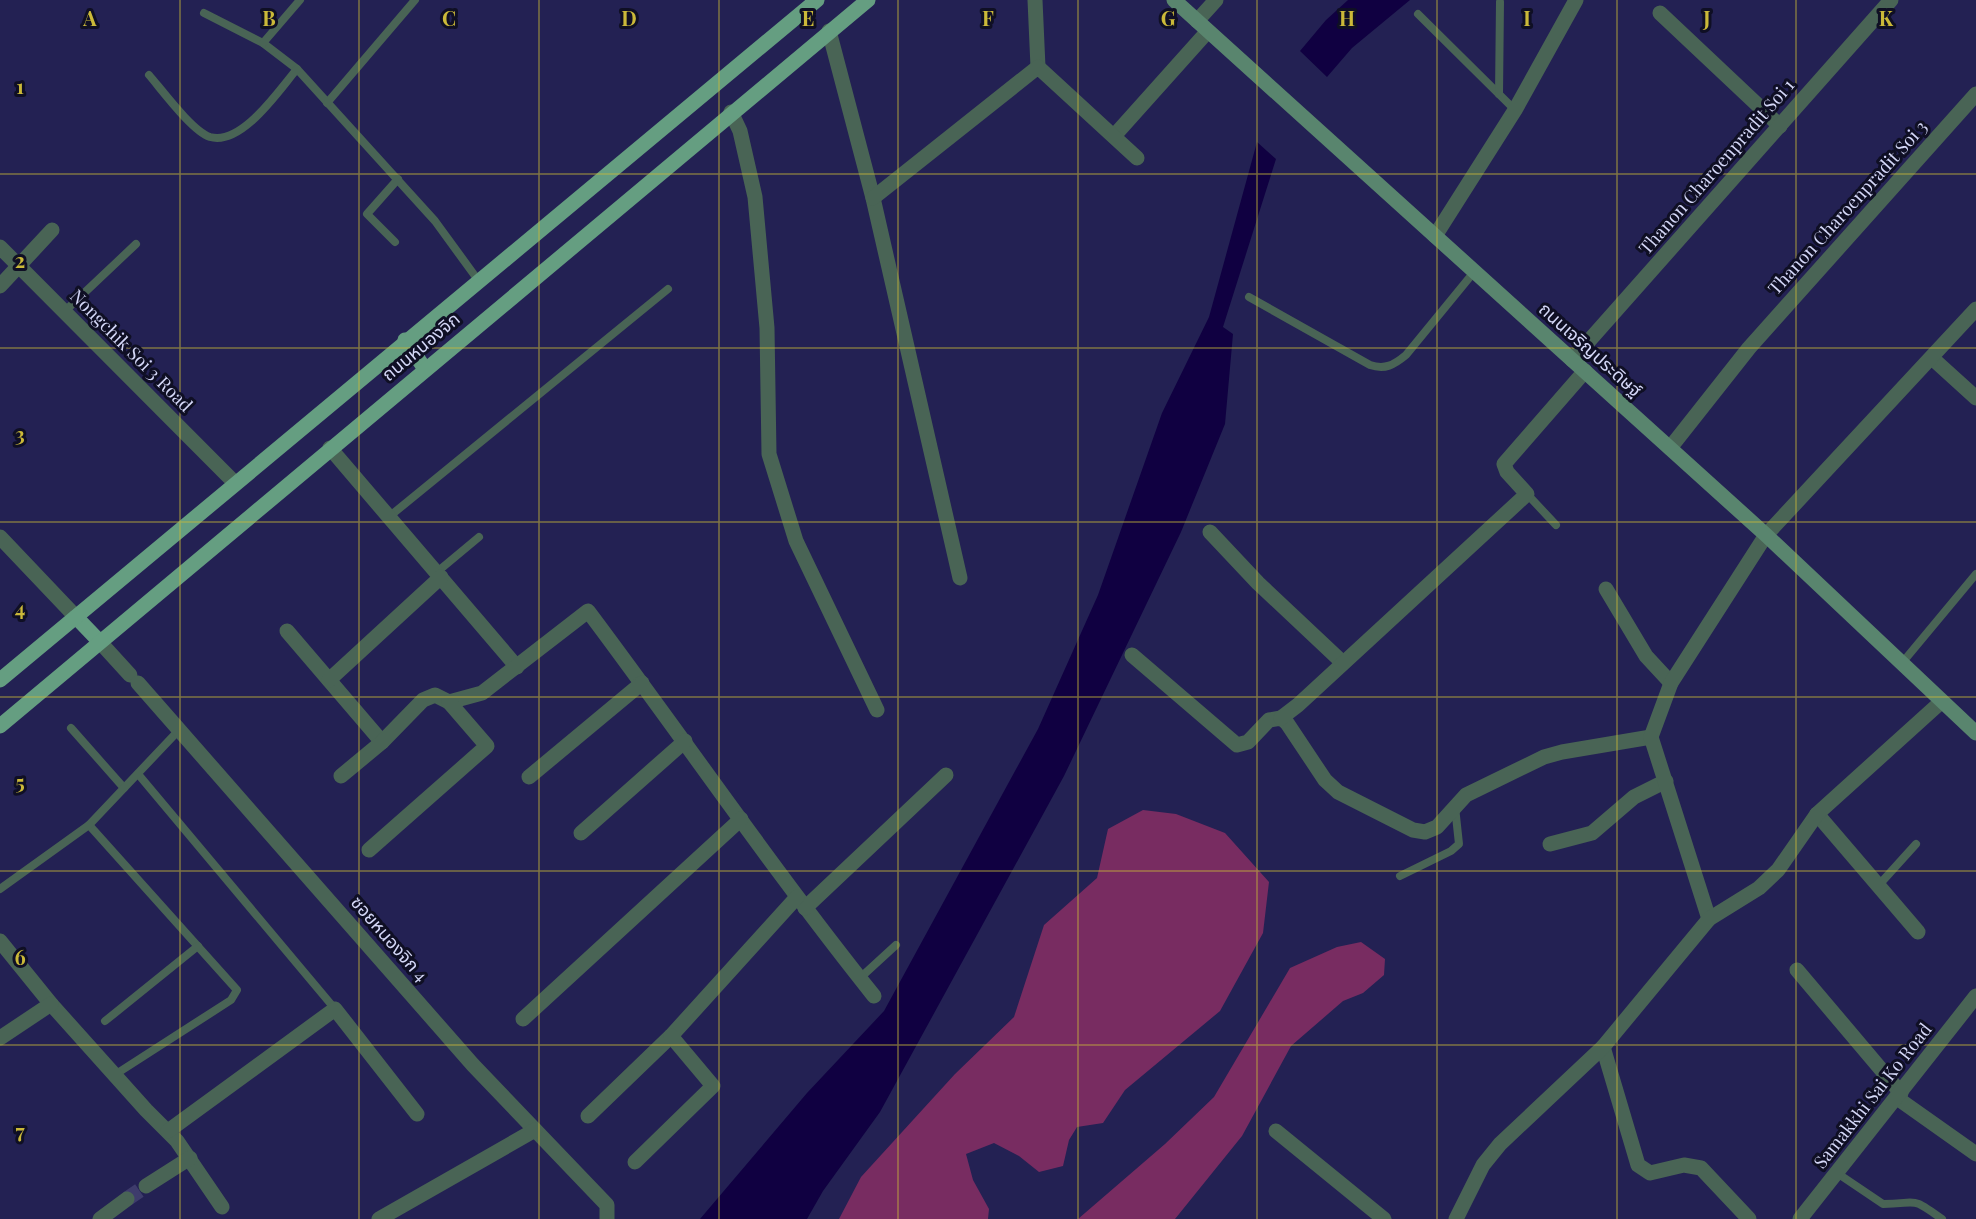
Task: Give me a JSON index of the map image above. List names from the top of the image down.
{
  "streets": {
    "main road": ["ถนนหนองจิก", "ถนนเจริญประดิษฐ์"],
    "street": [
      "Thanon Charoenpradit Soi 1",
      "Thanon Charoenpradit Soi 3",
      "Nongchik Soi 3 Road",
      "ซอยหนองจิก 4",
      "Samakkhi Sai Ko Road"
    ]
  },
  "crossings": [
    ["Thanon Charoenpradit Soi 1", "ถนนเจริญประดิษฐ์"],
    ["Thanon Charoenpradit Soi 3", "ถนนเจริญประดิษฐ์"],
    ["ถนนหนองจิก", "Nongchik Soi 3 Road"],
    ["ถนนหนองจิก", "ซอยหนองจิก 4"]
  ],
  "grid": {
    "columns": [
      "A",
      "B",
      "C",
      "D",
      "E",
      "F",
      "G",
      "H",
      "I",
      "J",
      "K"
    ],
    "rows": [
      "1",
      "2",
      "3",
      "4",
      "5",
      "6",
      "7"
    ]
  }
}
